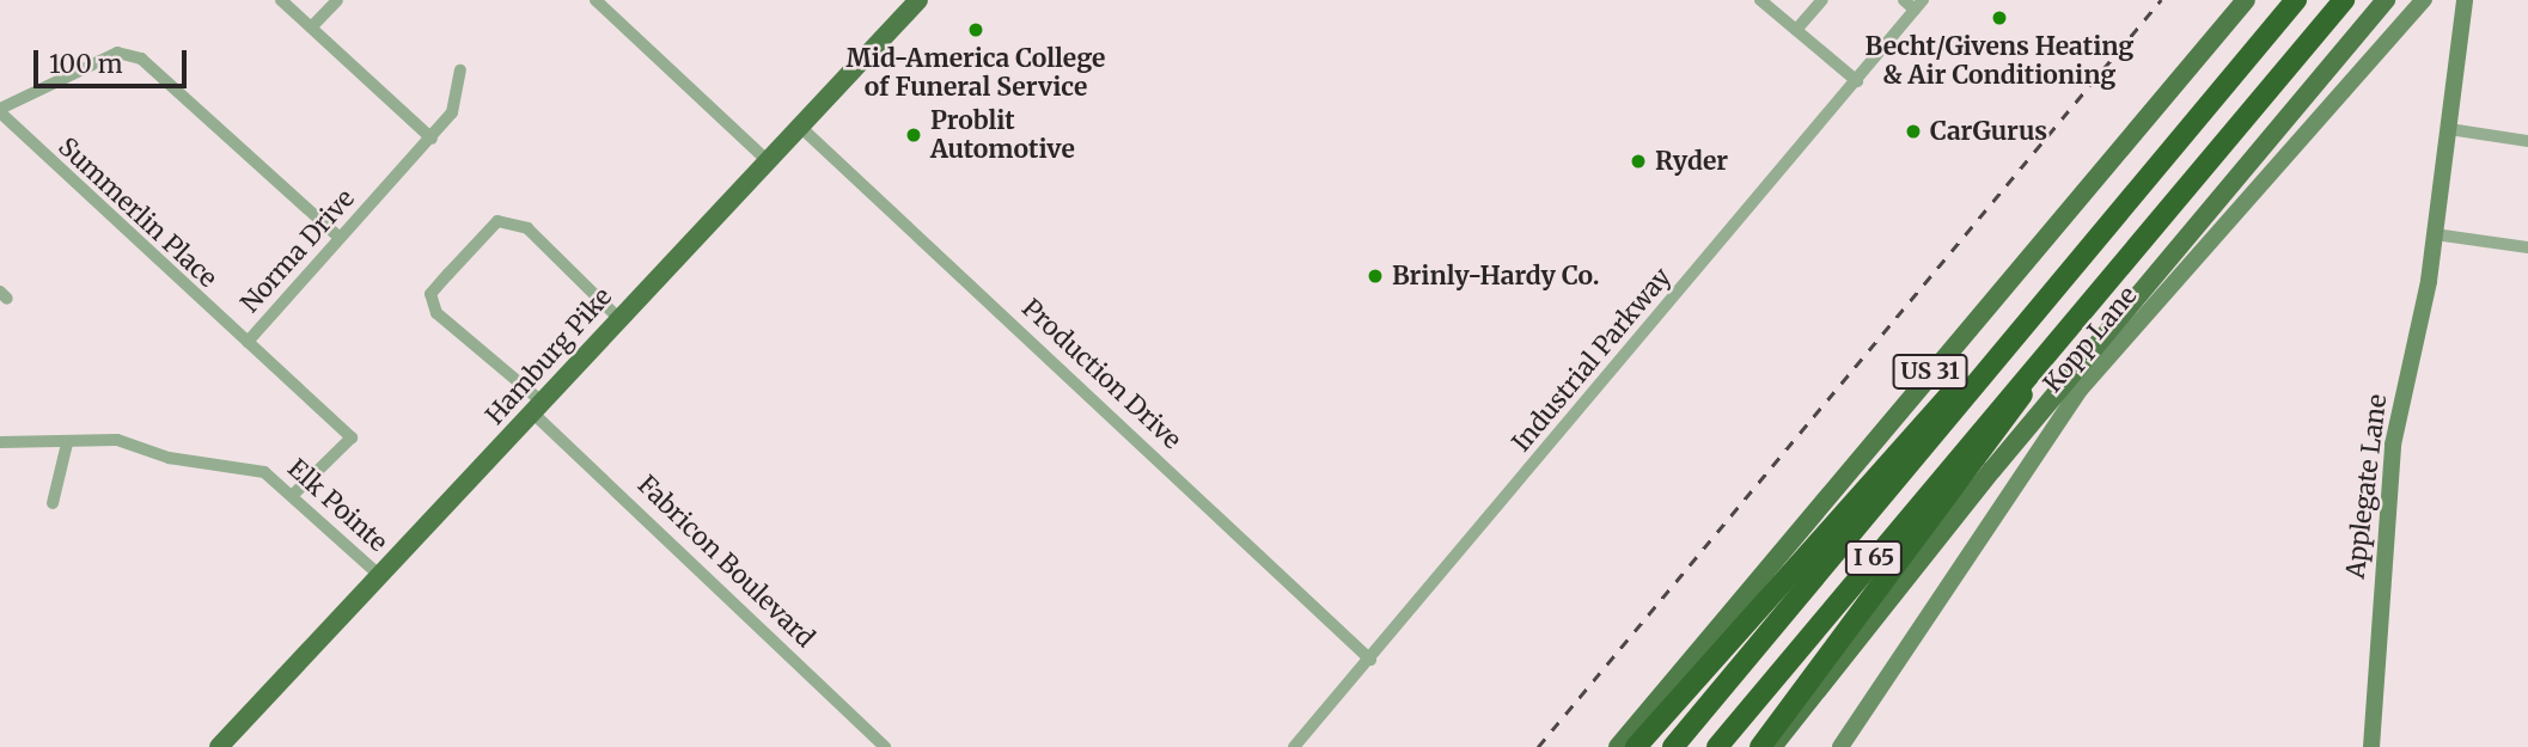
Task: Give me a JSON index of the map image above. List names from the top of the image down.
{
  "streets": {
    "highway": ["I 65"],
    "main road": ["Hamburg Pike", "US 31"],
    "street": [
      "Summerlin Place",
      "Norma Drive",
      "Kopp Lane",
      "Industrial Parkway",
      "Production Drive",
      "Applegate Lane",
      "Elk Pointe",
      "Fabricon Boulevard"
    ]
  },
  "crossings": [
    ["Summerlin Place", "Norma Drive"],
    ["Norma Drive", "Elk Pointe"],
    ["Hamburg Pike", "Production Drive"],
    ["Hamburg Pike", "Elk Pointe"],
    ["Hamburg Pike", "Fabricon Boulevard"],
    ["Industrial Parkway", "Production Drive"]
  ],
  "places": [
    "Becht/Givens Heating & Air Conditioning",
    "Mid-America College of Funeral Service",
    "CarGurus",
    "Problit Automotive",
    "Ryder",
    "Brinly-Hardy Co."
  ],
  "scale_bar": "100 m"
}
